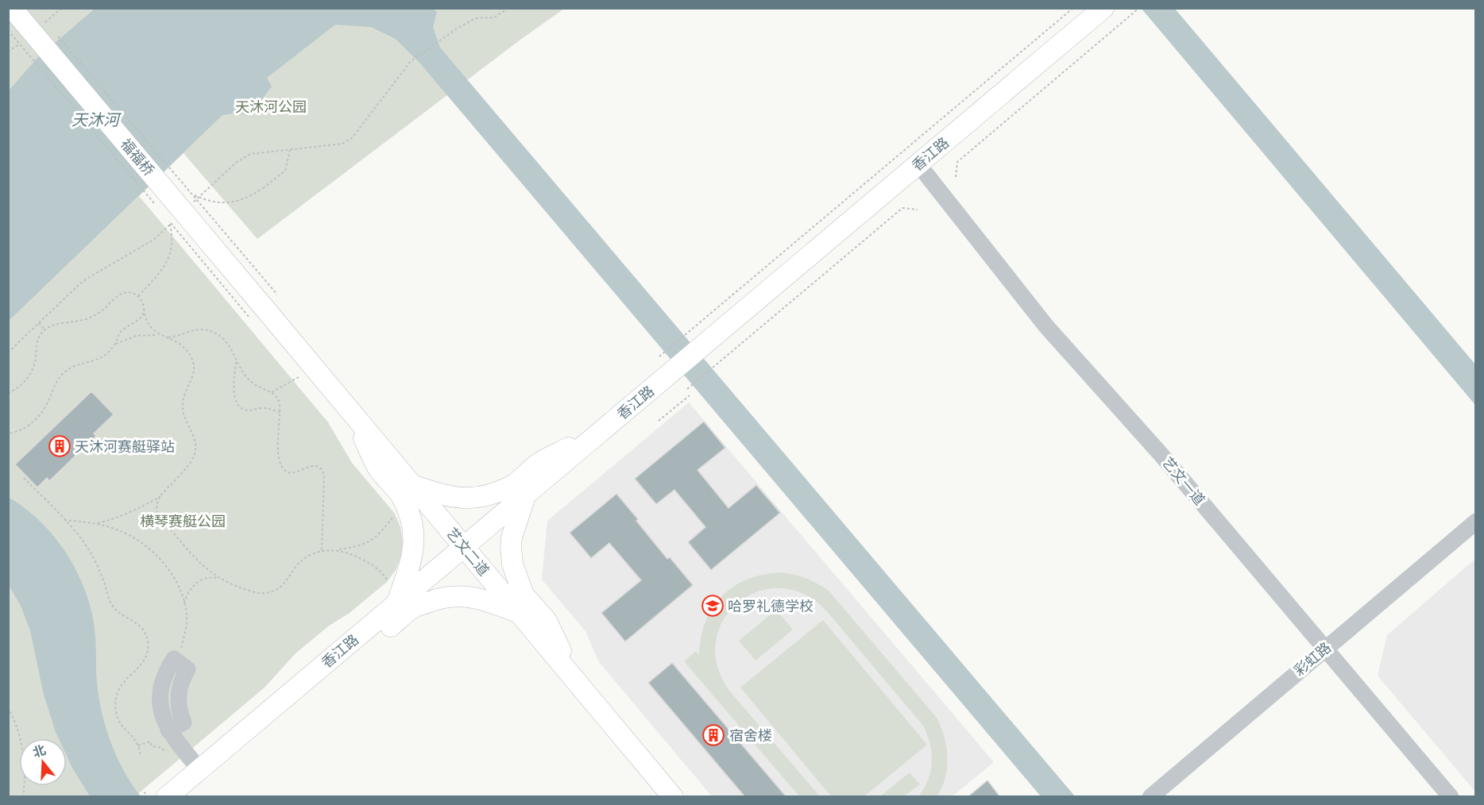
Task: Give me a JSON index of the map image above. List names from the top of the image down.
{
  "streets": {
    "main road": ["香江路", "福福桥", "艺文二道"],
    "street": ["艺文一道", "彩虹路"]
  },
  "crossings": [
    ["香江路", "艺文一道"],
    ["香江路", "艺文二道"],
    ["福福桥", "艺文二道"],
    ["艺文一道", "彩虹路"]
  ],
  "water": ["天沐河"],
  "parks": ["天沐河公园", "横琴赛艇公园"],
  "places": {
    "building": ["天沐河赛艇驿站", "宿舍楼"],
    "school or university": ["哈罗礼德学校"]
  },
  "north": "top"
}
